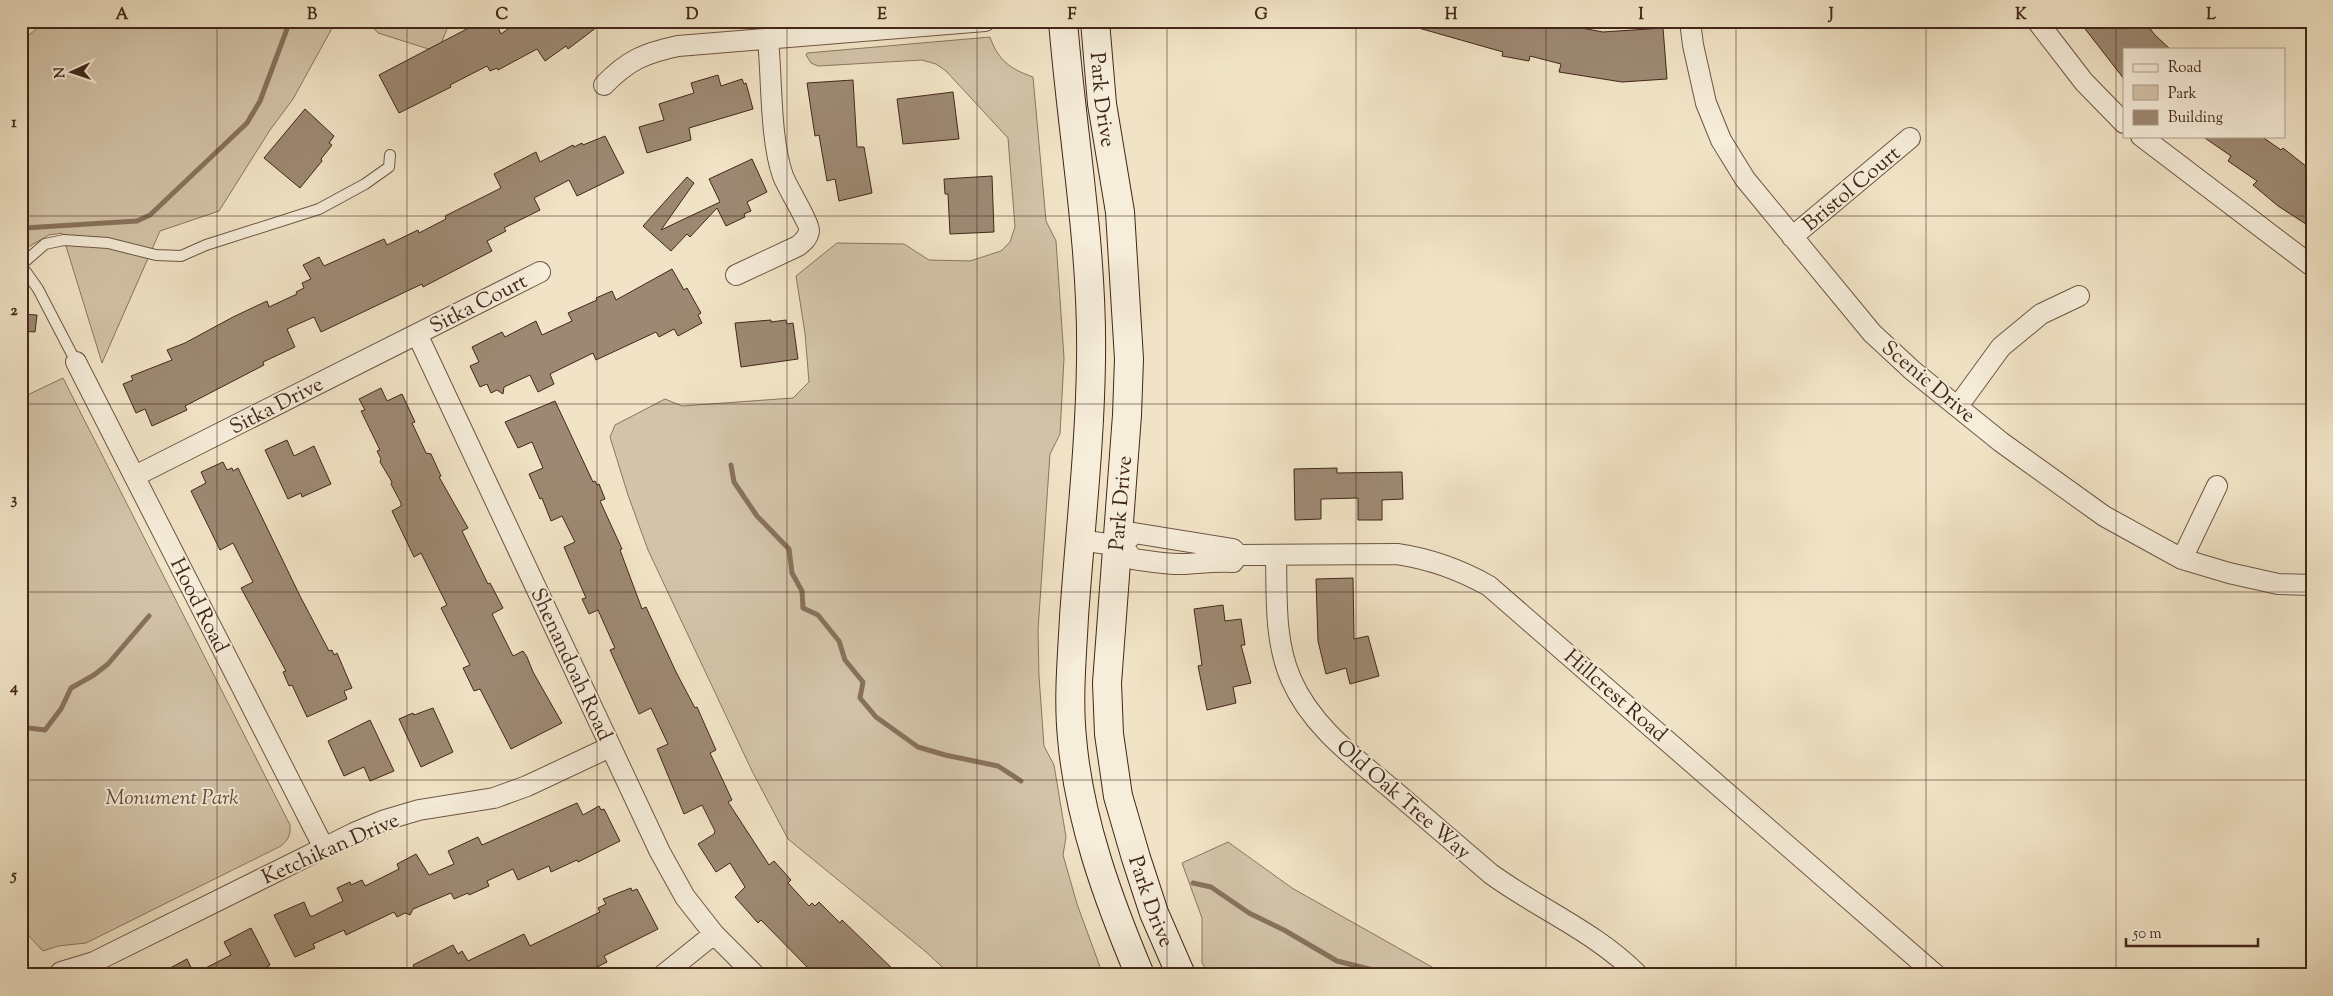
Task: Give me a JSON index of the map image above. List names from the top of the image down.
{
  "streets": {
    "street": [
      "Park Drive",
      "Bristol Court",
      "Sitka Court",
      "Scenic Drive",
      "Sitka Drive",
      "Hood Road",
      "Shenandoah Road",
      "Hillcrest Road",
      "Old Oak Tree Way",
      "Ketchikan Drive"
    ]
  },
  "crossings": [
    ["Park Drive", "Hillcrest Road"],
    ["Bristol Court", "Scenic Drive"],
    ["Sitka Court", "Sitka Drive"],
    ["Sitka Court", "Shenandoah Road"],
    ["Sitka Drive", "Hood Road"],
    ["Sitka Drive", "Shenandoah Road"],
    ["Hood Road", "Ketchikan Drive"],
    ["Shenandoah Road", "Ketchikan Drive"],
    ["Hillcrest Road", "Old Oak Tree Way"]
  ],
  "parks": ["Monument Park"],
  "legend": ["Road", "Park", "Building"],
  "scale_bar": "50 m",
  "north": "left",
  "grid": {
    "columns": [
      "A",
      "B",
      "C",
      "D",
      "E",
      "F",
      "G",
      "H",
      "I",
      "J",
      "K",
      "L"
    ],
    "rows": [
      "1",
      "2",
      "3",
      "4",
      "5"
    ]
  }
}
